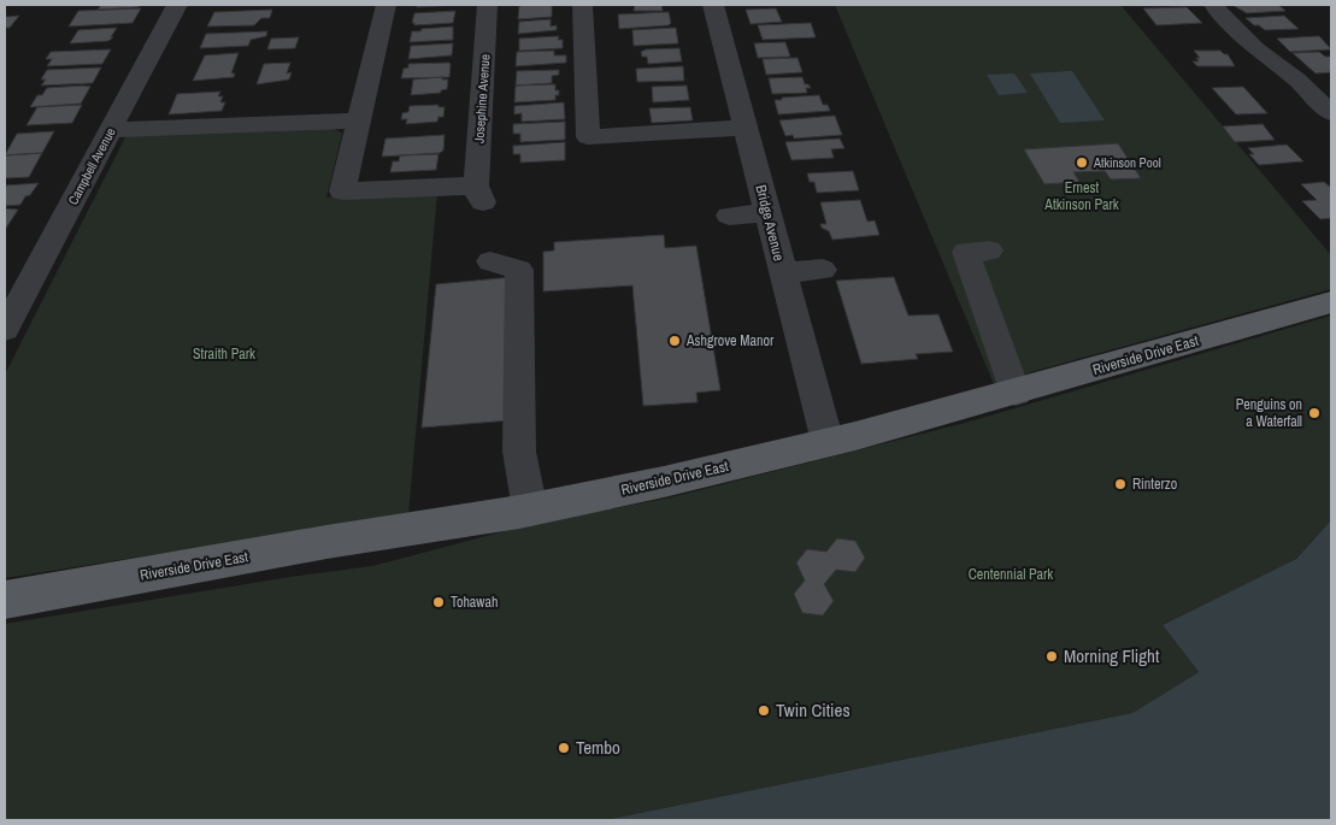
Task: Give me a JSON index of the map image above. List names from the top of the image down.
{
  "streets": {
    "main road": ["Riverside Drive East"],
    "street": ["Josephine Avenue", "Campbell Avenue", "Bridge Avenue"]
  },
  "crossings": [
    ["Bridge Avenue", "Riverside Drive East"]
  ],
  "parks": ["Ernest Atkinson Park", "Straith Park", "Centennial Park"],
  "places": [
    "Atkinson Pool",
    "Ashgrove Manor",
    "Penguins on a Waterfall",
    "Rinterzo",
    "Tohawah",
    "Morning Flight",
    "Twin Cities",
    "Tembo"
  ]
}
